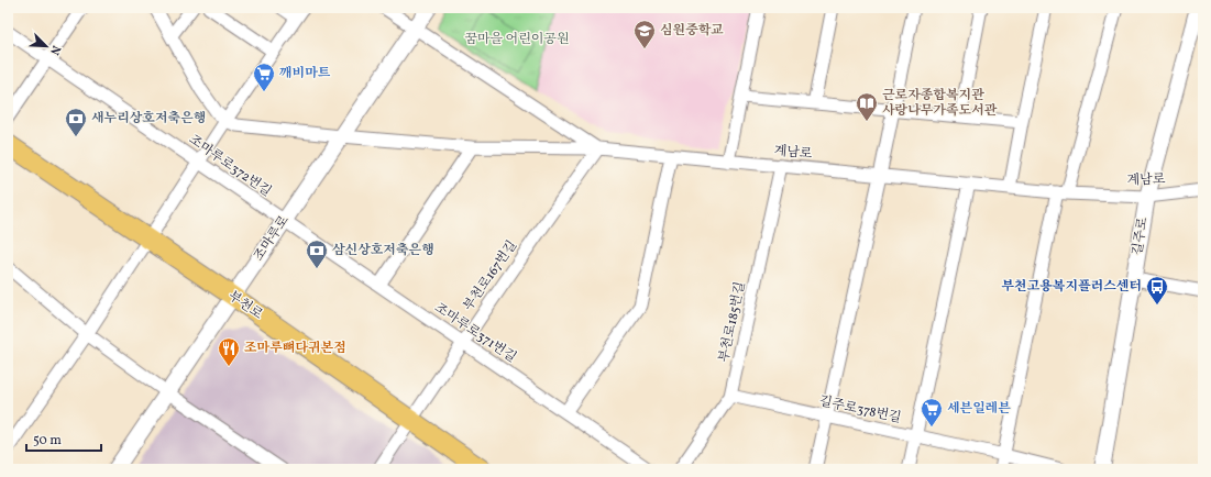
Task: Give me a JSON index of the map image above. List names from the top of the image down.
{
  "streets": {
    "main road": ["부천로"],
    "street": [
      "계남로",
      "조마루로372번길",
      "길주로",
      "조마루로",
      "부천로167번길",
      "부천로185번길",
      "조마루로371번길",
      "길주로378번길"
    ]
  },
  "crossings": [
    ["계남로", "길주로"],
    ["계남로", "조마루로"],
    ["계남로", "부천로167번길"],
    ["계남로", "부천로185번길"],
    ["조마루로372번길", "조마루로"],
    ["조마루로372번길", "조마루로371번길"],
    ["조마루로", "부천로"],
    ["조마루로", "조마루로371번길"],
    ["부천로167번길", "부천로"],
    ["부천로167번길", "조마루로371번길"],
    ["부천로185번길", "길주로378번길"]
  ],
  "parks": ["꿈마을 어린이공원"],
  "places": {
    "school or university": ["심원중학교"],
    "supermarket": ["깨비마트", "세븐일레븐"],
    "library": ["근로자종합복지관 사랑나무가족도서관"],
    "bank": ["새누리상호저축은행", "삼신상호저축은행"],
    "bus stop": ["부천고용복지플러스센터"],
    "restaurant": ["조마루뼈다귀본점"]
  },
  "scale_bar": "50 m",
  "north": "bottom right"
}
